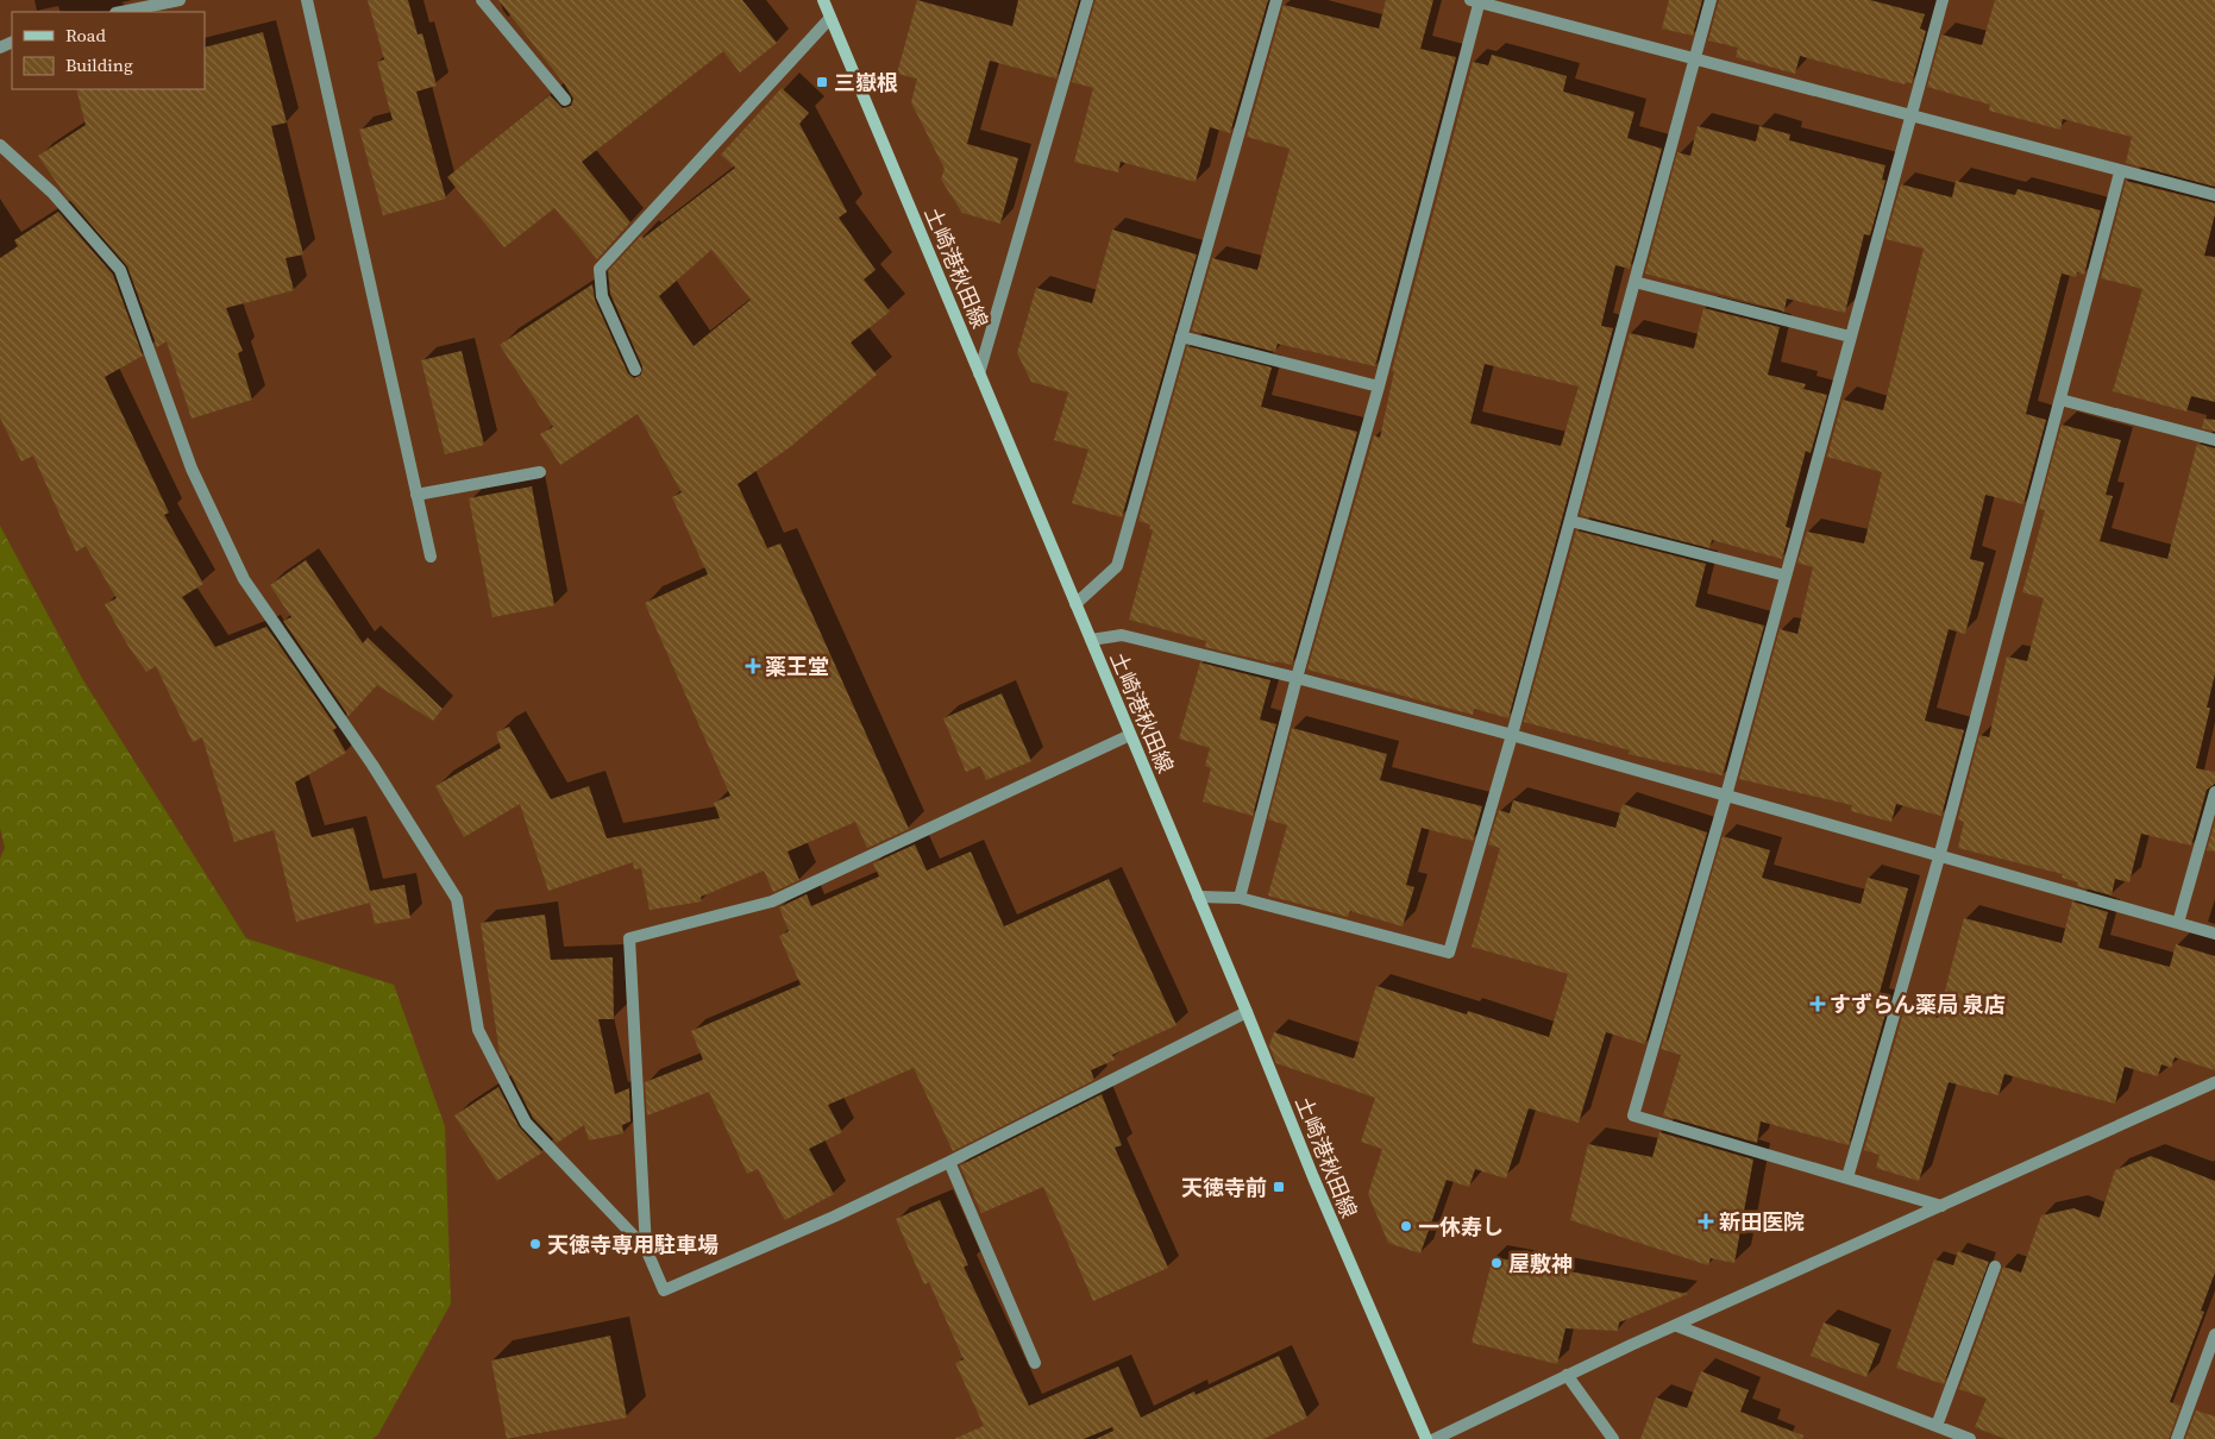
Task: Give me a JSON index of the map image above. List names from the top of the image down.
{
  "streets": {
    "main road": ["土崎港秋田線"]
  },
  "places": {
    "transit": ["三嶽根", "天徳寺前"],
    "health": ["薬王堂", "すずらん薬局 泉店", "新田医院"],
    "other": ["一休寿し", "天徳寺専用駐車場", "屋敷神"]
  },
  "legend": ["Road", "Building"]
}
